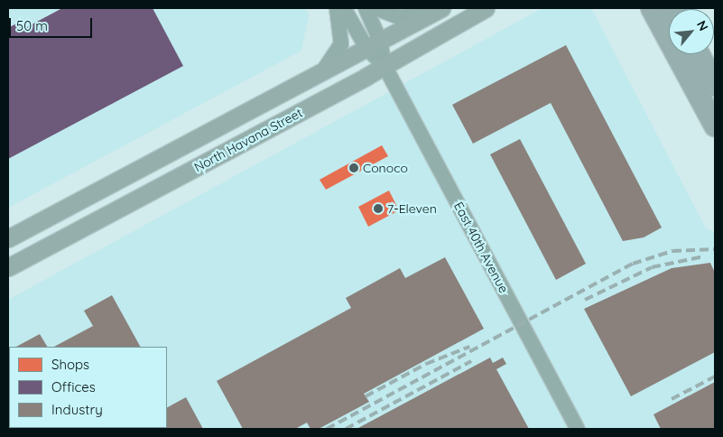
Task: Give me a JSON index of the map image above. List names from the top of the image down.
{
  "streets": {
    "main road": ["North Havana Street"],
    "street": ["East 40th Avenue"]
  },
  "crossings": [
    ["North Havana Street", "East 40th Avenue"]
  ],
  "places": ["Conoco", "7-Eleven"],
  "legend": ["Shops", "Offices", "Industry"],
  "scale_bar": "50 m",
  "north": "top right"
}
